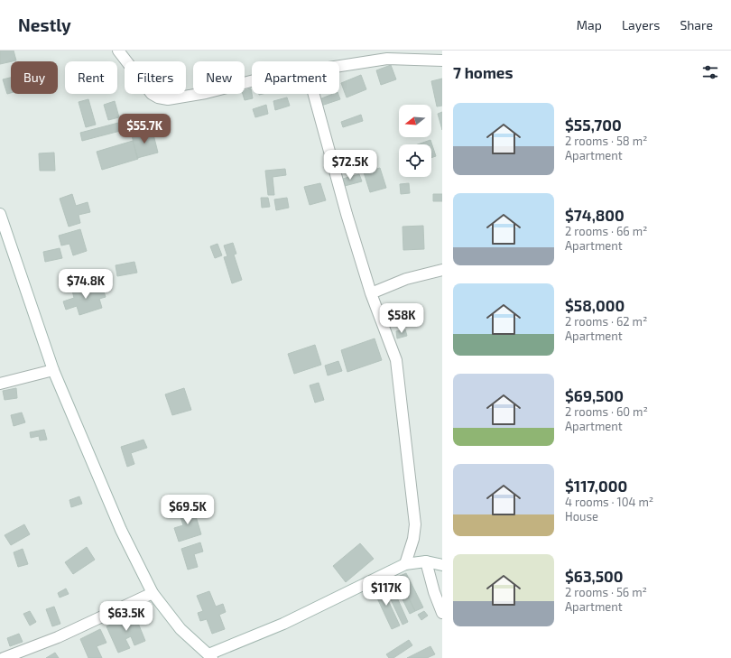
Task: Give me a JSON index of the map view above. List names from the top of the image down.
{
  "north": "left",
  "page": {
    "header": "Nestly",
    "nav": ["Map", "Layers", "Share"],
    "heading": "7 homes",
    "chip": [
      "Buy",
      "Rent",
      "Filters",
      "New",
      "Apartment"
    ],
    "list": [
      {
        "name": "$55,700",
        "note": "2 rooms · 58 m² · Apartment"
      },
      {
        "name": "$74,800",
        "note": "2 rooms · 66 m² · Apartment"
      },
      {
        "name": "$58,000",
        "note": "2 rooms · 62 m² · Apartment"
      },
      {
        "name": "$69,500",
        "note": "2 rooms · 60 m² · Apartment"
      },
      {
        "name": "$117,000",
        "note": "4 rooms · 104 m² · House"
      },
      {
        "name": "$63,500",
        "note": "2 rooms · 56 m² · Apartment"
      }
    ],
    "price": [
      "$55.7K",
      "$72.5K",
      "$74.8K",
      "$58K",
      "$69.5K",
      "$117K",
      "$63.5K"
    ]
  }
}
